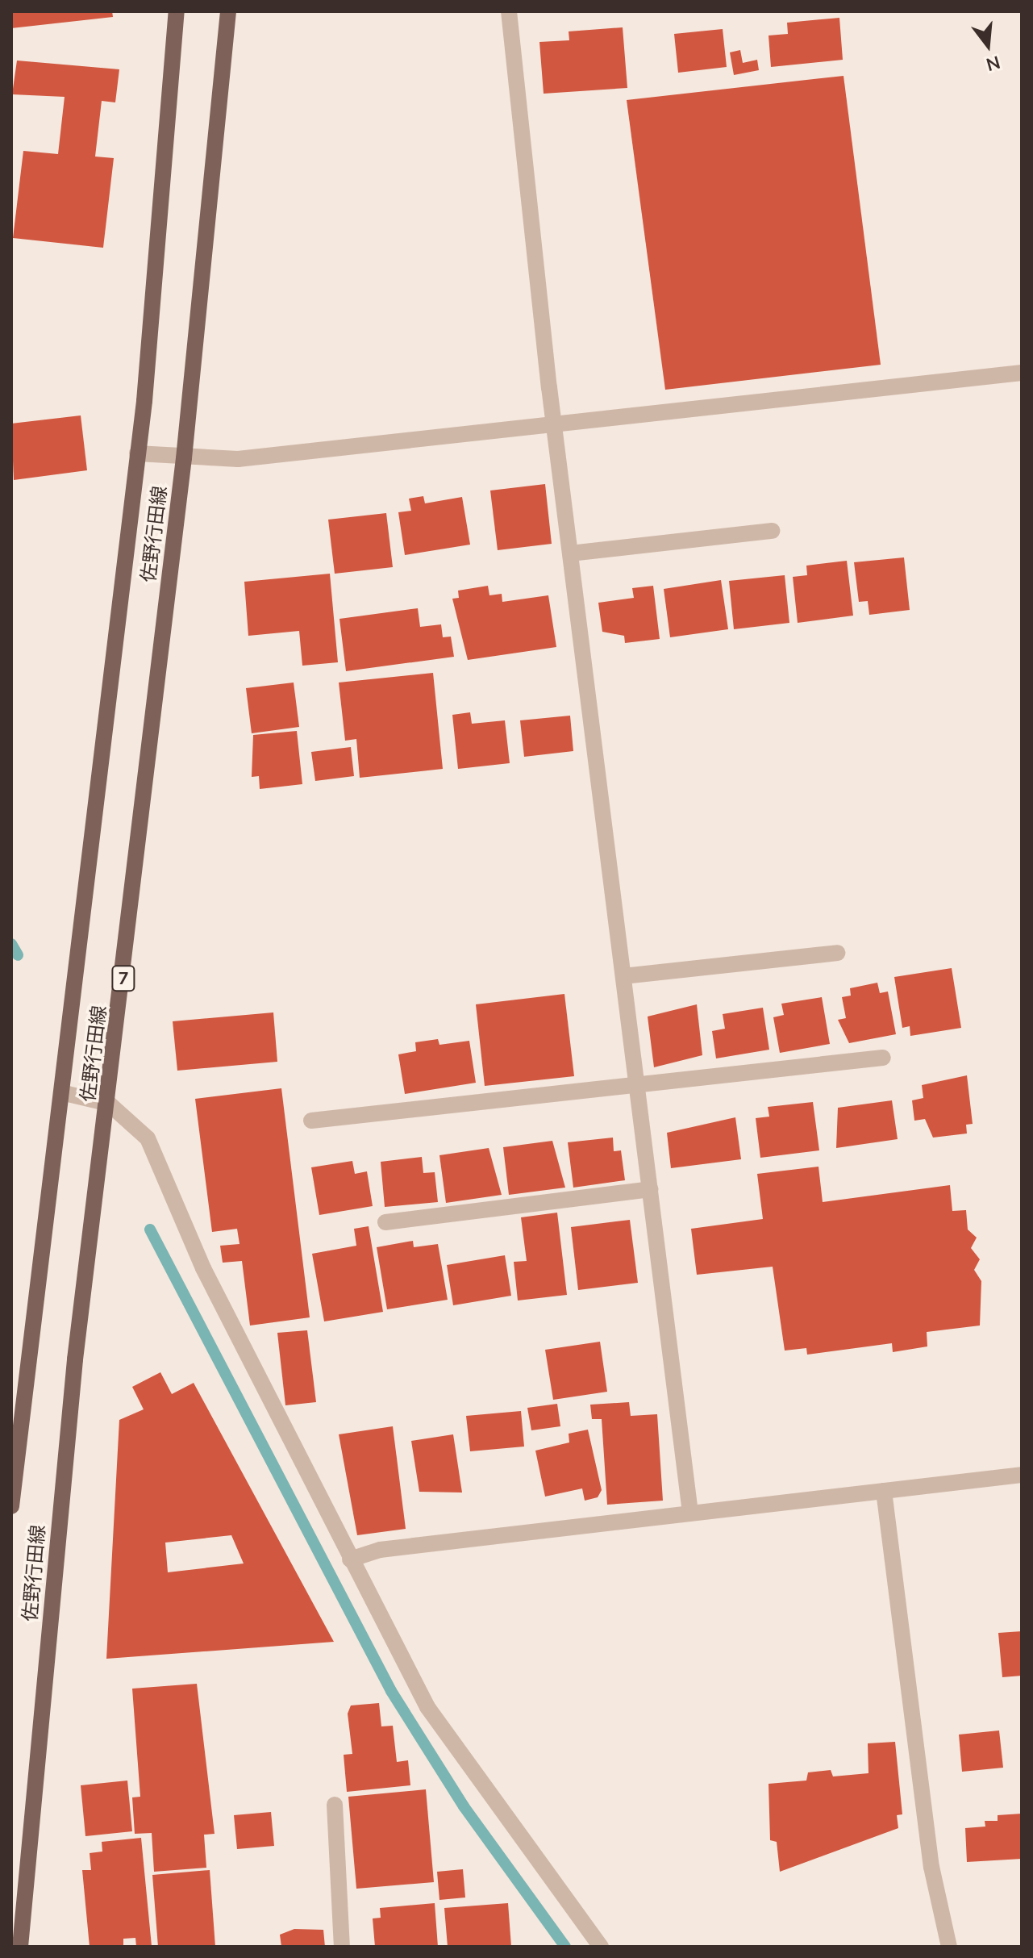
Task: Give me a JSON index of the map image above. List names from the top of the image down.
{
  "streets": {
    "main road": ["佐野行田線", "7"]
  },
  "north": "bottom"
}
